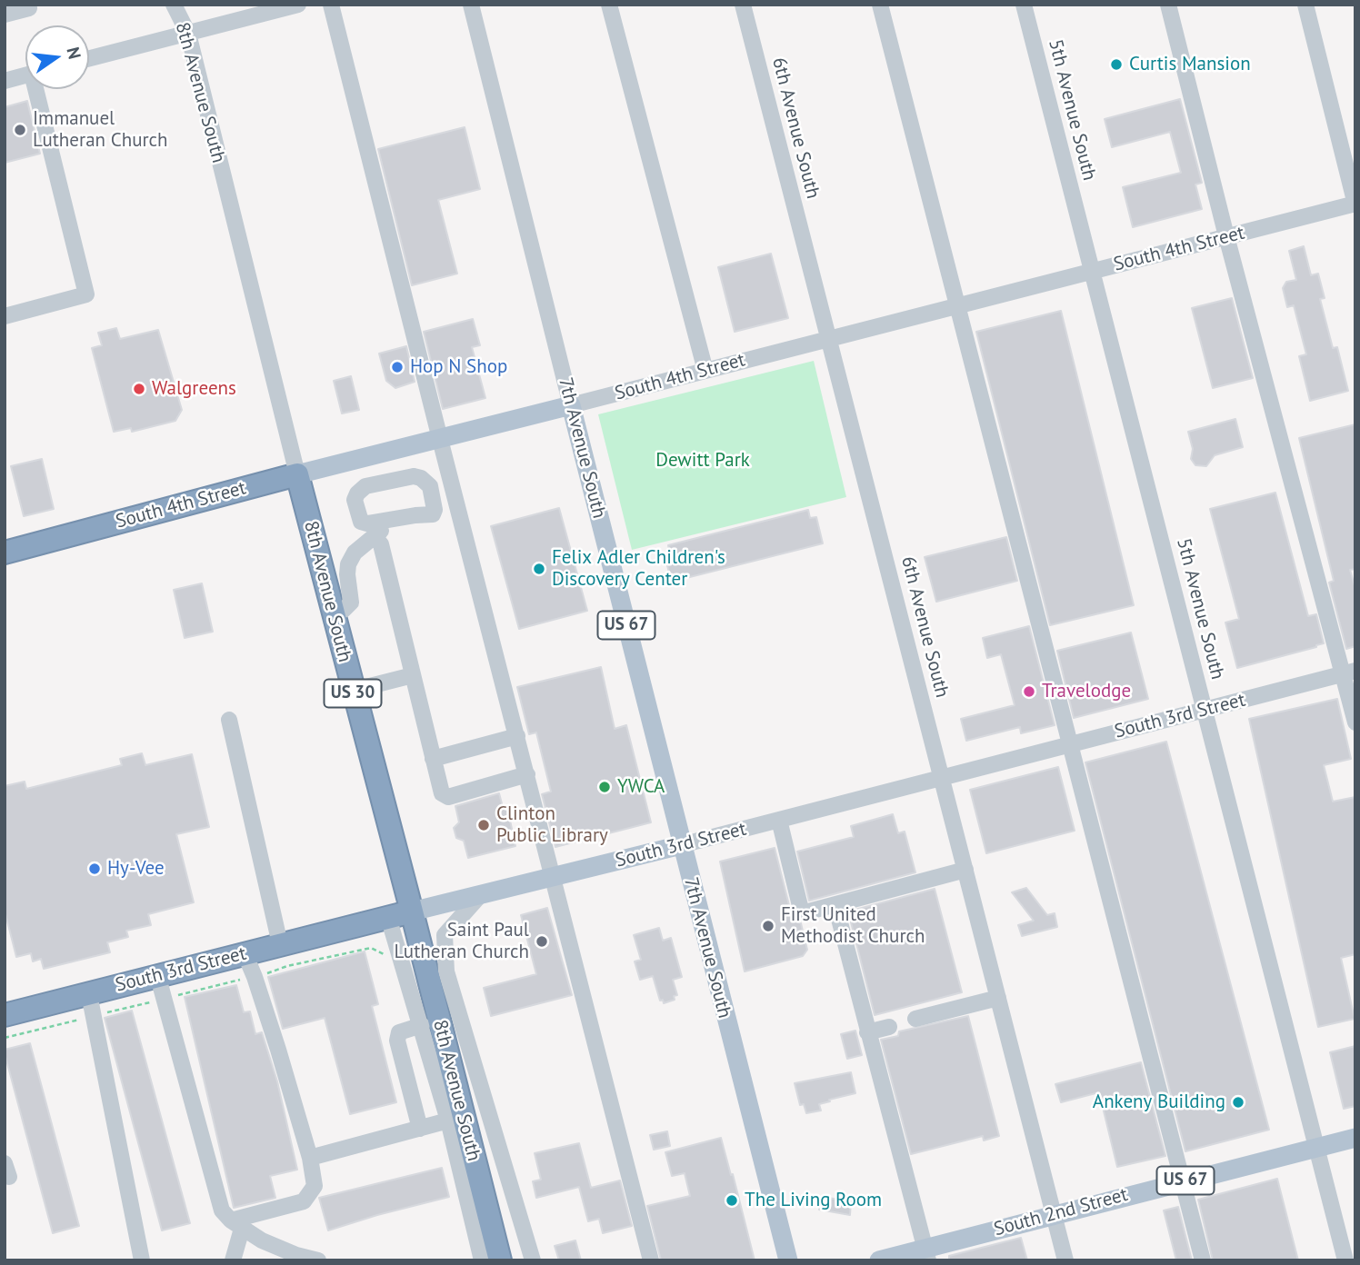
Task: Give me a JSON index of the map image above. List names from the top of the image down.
{
  "streets": {
    "highway": [
      "8th Avenue South",
      "South 4th Street",
      "US 30",
      "South 3rd Street"
    ],
    "main road": ["7th Avenue South", "US 67", "South 2nd Street"],
    "street": ["5th Avenue South", "6th Avenue South"]
  },
  "crossings": [
    ["8th Avenue South", "South 4th Street"],
    ["8th Avenue South", "South 3rd Street"],
    ["5th Avenue South", "South 4th Street"],
    ["5th Avenue South", "South 3rd Street"],
    ["5th Avenue South", "South 2nd Street"],
    ["6th Avenue South", "South 4th Street"],
    ["6th Avenue South", "South 3rd Street"],
    ["6th Avenue South", "South 2nd Street"],
    ["South 4th Street", "7th Avenue South"],
    ["7th Avenue South", "South 3rd Street"]
  ],
  "parks": ["Dewitt Park"],
  "places": [
    "Curtis Mansion",
    "Immanuel Lutheran Church",
    "Hop N Shop",
    "Walgreens",
    "Felix Adler Children's Discovery Center",
    "Travelodge",
    "YWCA",
    "Clinton Public Library",
    "Hy-Vee",
    "First United Methodist Church",
    "Saint Paul Lutheran Church",
    "Ankeny Building",
    "The Living Room"
  ],
  "north": "right"
}
